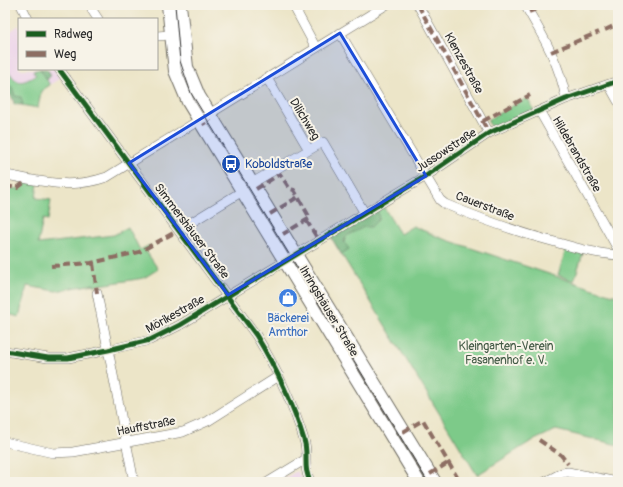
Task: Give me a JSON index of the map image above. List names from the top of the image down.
{
  "streets": {
    "main road": ["Ihringshäuser Straße"],
    "street": [
      "Klenzestraße",
      "Dilichweg",
      "Jussowstraße",
      "Hildebrandstraße",
      "Cauerstraße",
      "Simmershäuser Straße",
      "Mörikestraße",
      "Hauffstraße"
    ]
  },
  "crossings": [
    ["Klenzestraße", "Jussowstraße"],
    ["Dilichweg", "Jussowstraße"],
    ["Jussowstraße", "Hildebrandstraße"],
    ["Jussowstraße", "Cauerstraße"],
    ["Jussowstraße", "Ihringshäuser Straße"],
    ["Jussowstraße", "Mörikestraße"],
    ["Simmershäuser Straße", "Mörikestraße"],
    ["Simmershäuser Straße", "Hauffstraße"],
    ["Ihringshäuser Straße", "Mörikestraße"]
  ],
  "parks": ["Kleingarten-Verein Fasanenhof e. V."],
  "places": {
    "bus stop": ["Koboldstraße"],
    "shop": ["Bäckerei Amthor"]
  },
  "legend": ["Radweg", "Weg"]
}
